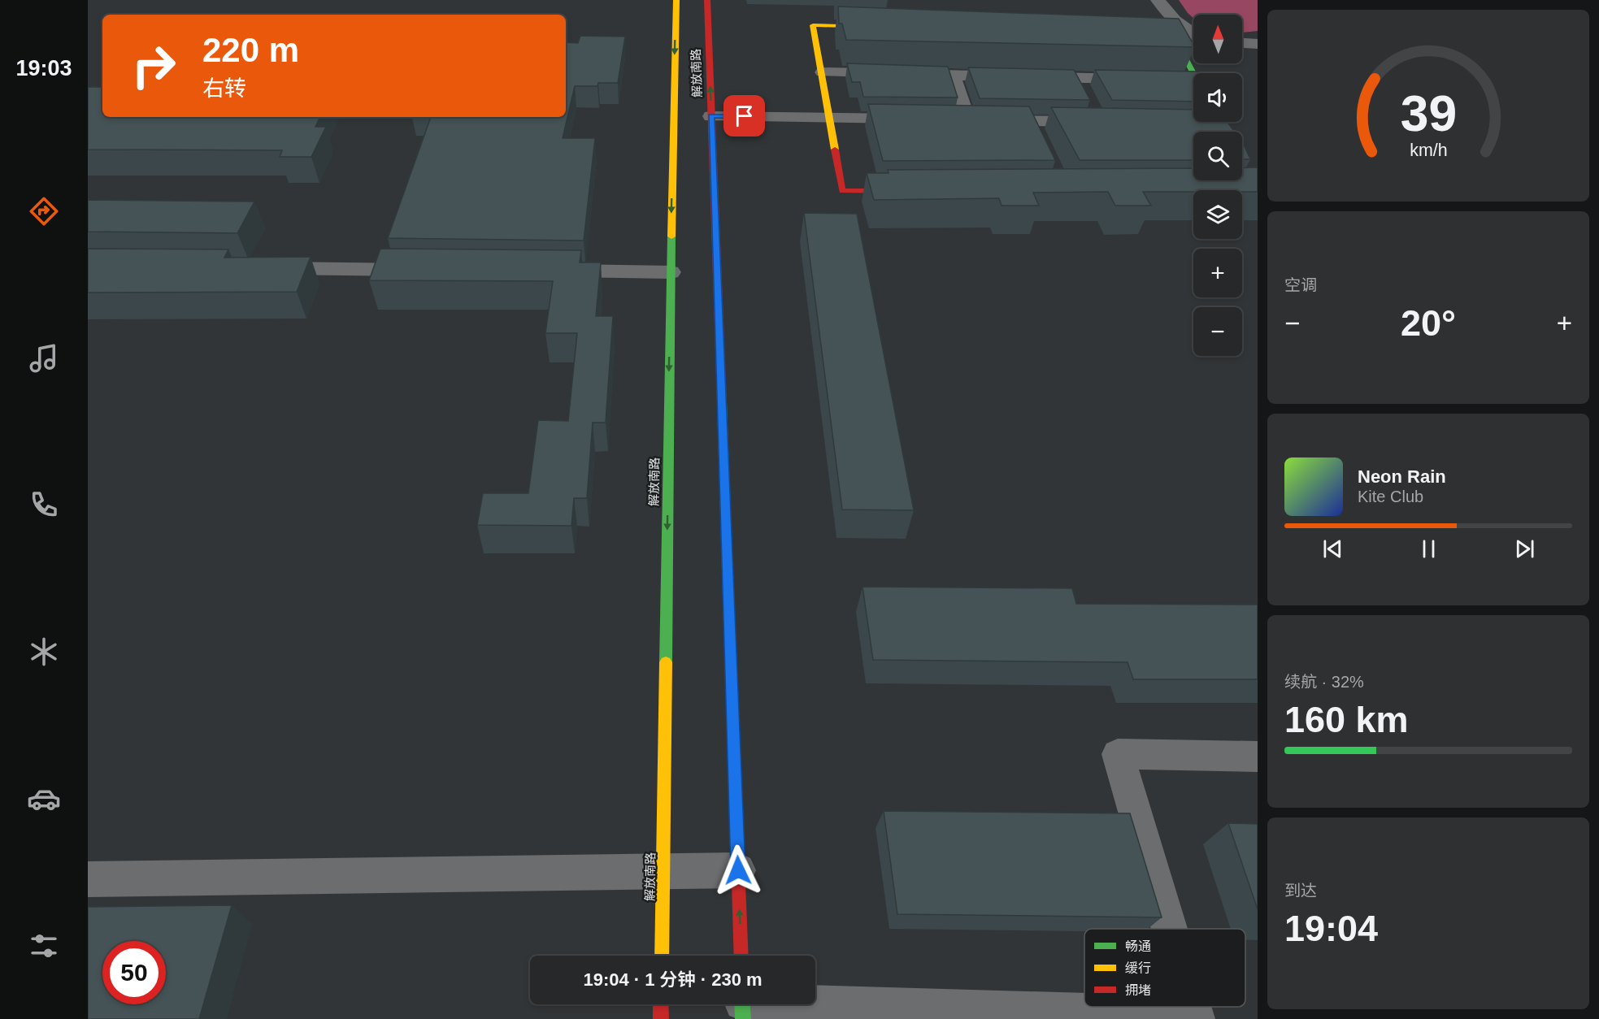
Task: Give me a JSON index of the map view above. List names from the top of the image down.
{
  "streets": {
    "main road": ["解放南路"]
  },
  "legend": ["畅通", "缓行", "拥堵"],
  "north": "top",
  "page": {
    "tabs": "19:03",
    "map_buttons": ["+", "−"],
    "turn": ["220 m", "右转"],
    "tile": [
      "空调",
      ["续航 · 32%", "160 km"],
      ["到达", "19:04"]
    ],
    "heat": ["−", "20°", "+"],
    "song": ["Neon Rain", "Kite Club"],
    "limit": "50",
    "trip": "19:04 · 1 分钟 · 230 m",
    "gauge": ["39", "km/h"]
  }
}
